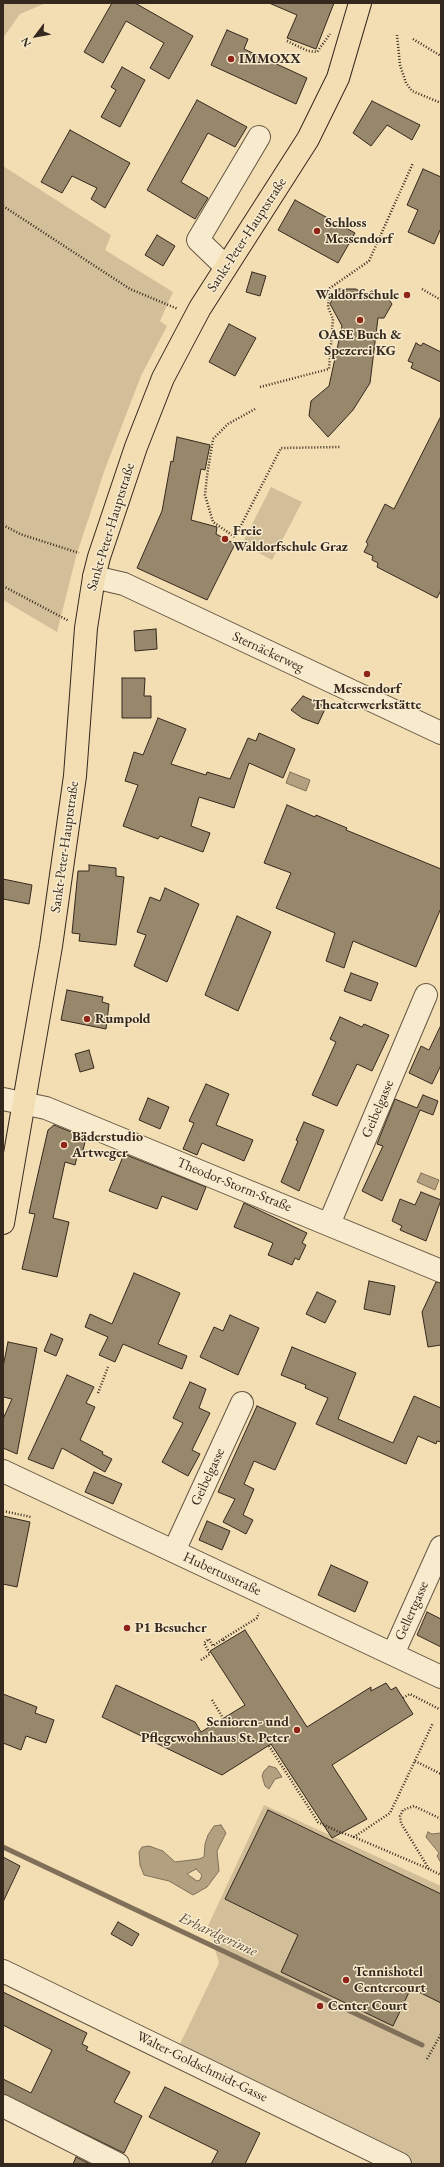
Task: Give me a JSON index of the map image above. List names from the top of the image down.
{
  "streets": {
    "main road": ["Sankt-Peter-Hauptstraße"],
    "street": [
      "Sternäckerweg",
      "Geibelgasse",
      "Theodor-Storm-Straße",
      "Hubertusstraße",
      "Gellertgasse",
      "Walter-Goldschmidt-Gasse"
    ]
  },
  "crossings": [
    ["Sankt-Peter-Hauptstraße", "Sternäckerweg"],
    ["Sankt-Peter-Hauptstraße", "Theodor-Storm-Straße"],
    ["Geibelgasse", "Theodor-Storm-Straße"],
    ["Geibelgasse", "Hubertusstraße"],
    ["Hubertusstraße", "Gellertgasse"]
  ],
  "water": ["Erhardgerinne"],
  "places": [
    "IMMOXX",
    "Schloss Messendorf",
    "Waldorfschule",
    "OASE Buch & Spezerei KG",
    "Freie Waldorfschule Graz",
    "Messendorf Theaterwerkstätte",
    "Rumpold",
    "Bäderstudio Artweger",
    "P1 Besucher",
    "Senioren- und Pflegewohnhaus St. Peter",
    "Tennishotel Centercourt",
    "Center Court"
  ],
  "north": "bottom left"
}
